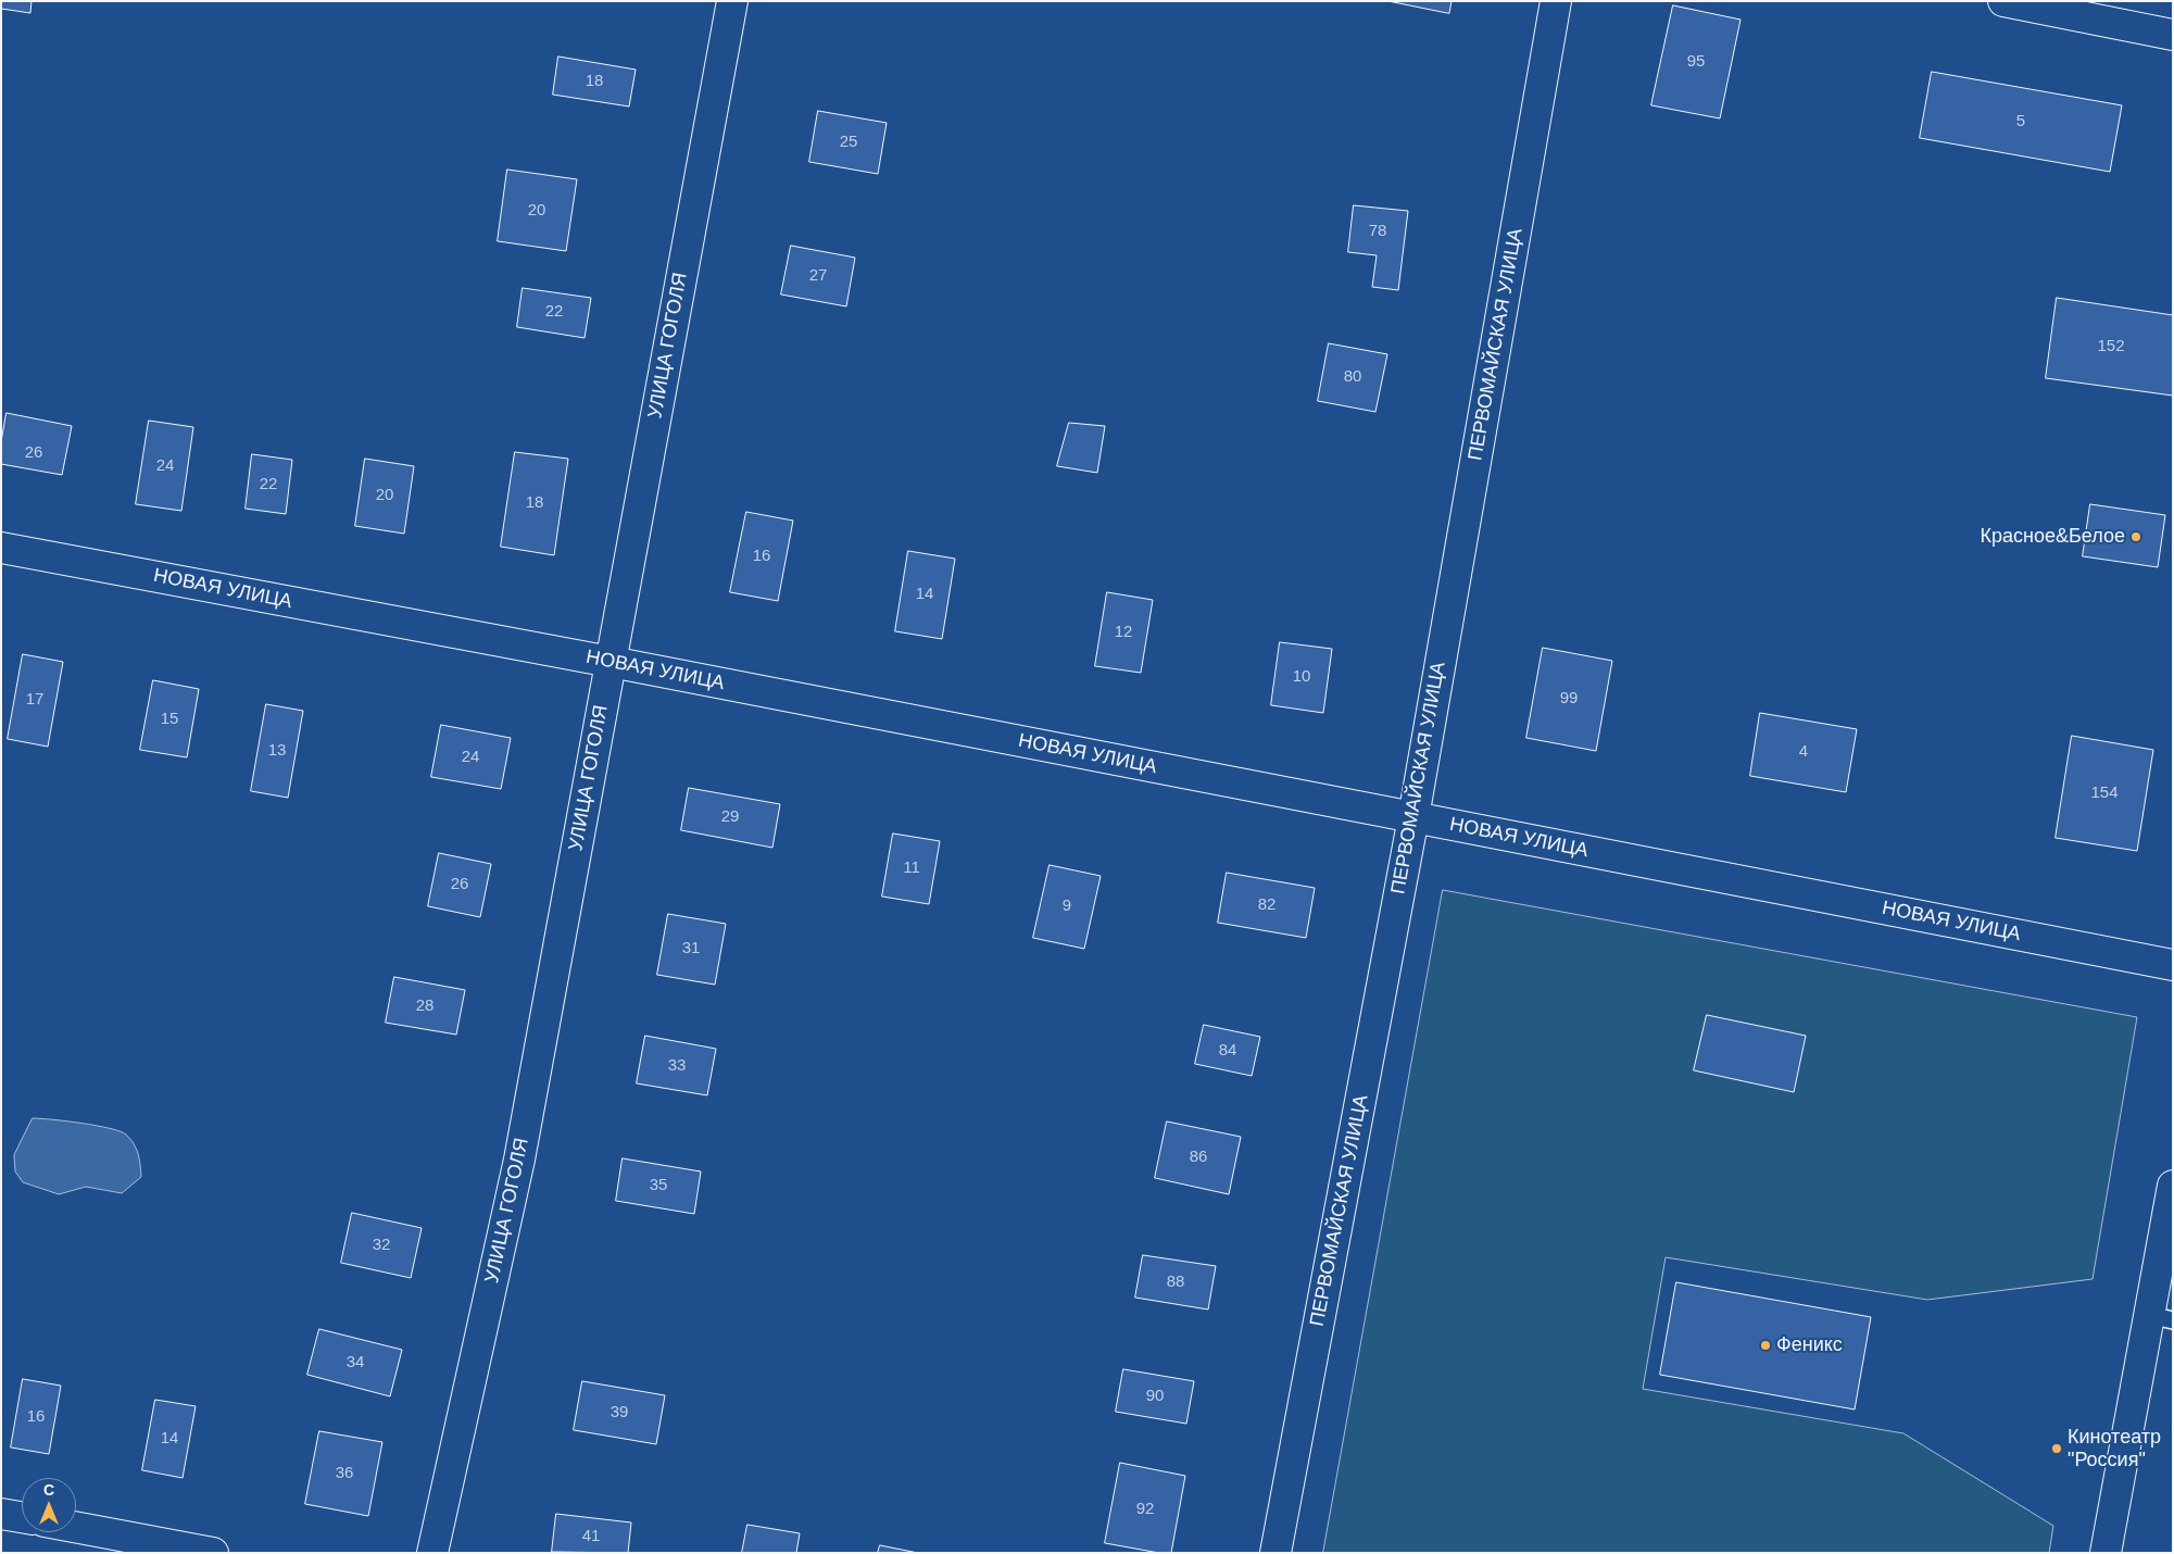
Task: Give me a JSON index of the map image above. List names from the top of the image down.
{
  "streets": {
    "street": ["ПЕРВОМАЙСКАЯ УЛИЦА", "УЛИЦА ГОГОЛЯ", "НОВАЯ УЛИЦА"]
  },
  "crossings": [
    ["ПЕРВОМАЙСКАЯ УЛИЦА", "НОВАЯ УЛИЦА"],
    ["УЛИЦА ГОГОЛЯ", "НОВАЯ УЛИЦА"]
  ],
  "places": ["Красное&Белое", "Феникс", "Кинотеатр \"Россия\""],
  "house_numbers": [
    "95",
    "18",
    "5",
    "25",
    "20",
    "78",
    "27",
    "22",
    "152",
    "80",
    "26",
    "24",
    "22",
    "20",
    "18",
    "16",
    "14",
    "12",
    "10",
    "99",
    "17",
    "15",
    "13",
    "4",
    "24",
    "154",
    "29",
    "11",
    "26",
    "82",
    "9",
    "31",
    "28",
    "84",
    "33",
    "86",
    "35",
    "32",
    "88",
    "34",
    "90",
    "39",
    "16",
    "14",
    "36",
    "92",
    "41"
  ],
  "north": "top"
}
